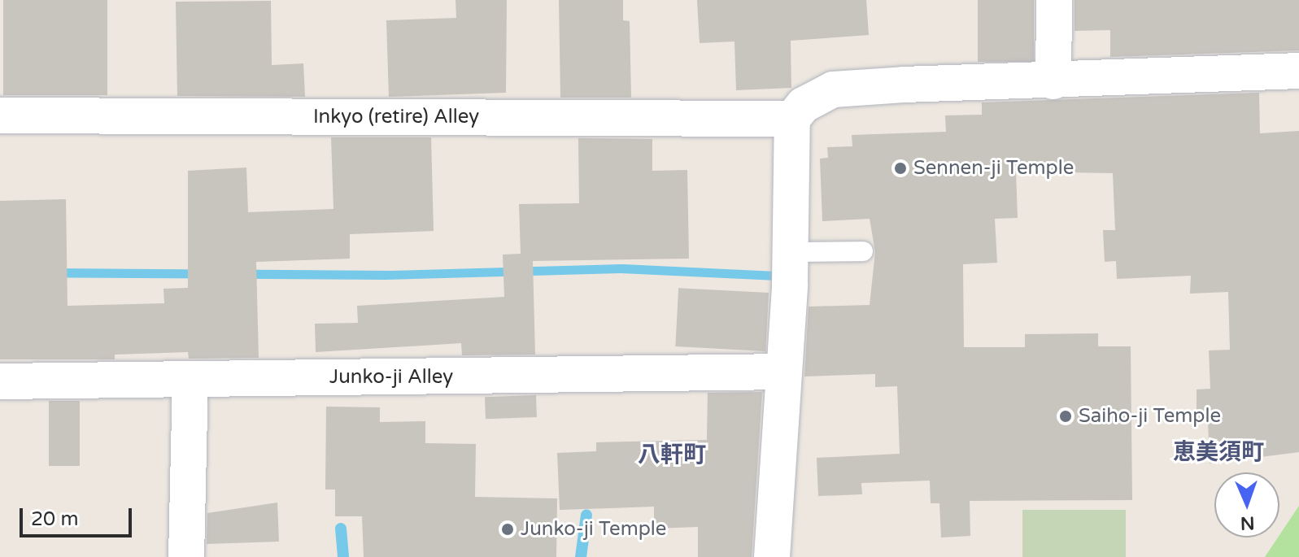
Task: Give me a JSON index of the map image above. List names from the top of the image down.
{
  "streets": {
    "street": ["Inkyo (retire) Alley", "Junko-ji Alley"]
  },
  "districts": ["恵美須町", "八軒町"],
  "places": ["Sennen-ji Temple", "Saiho-ji Temple", "Junko-ji Temple"],
  "scale_bar": "20 m",
  "north": "bottom"
}
